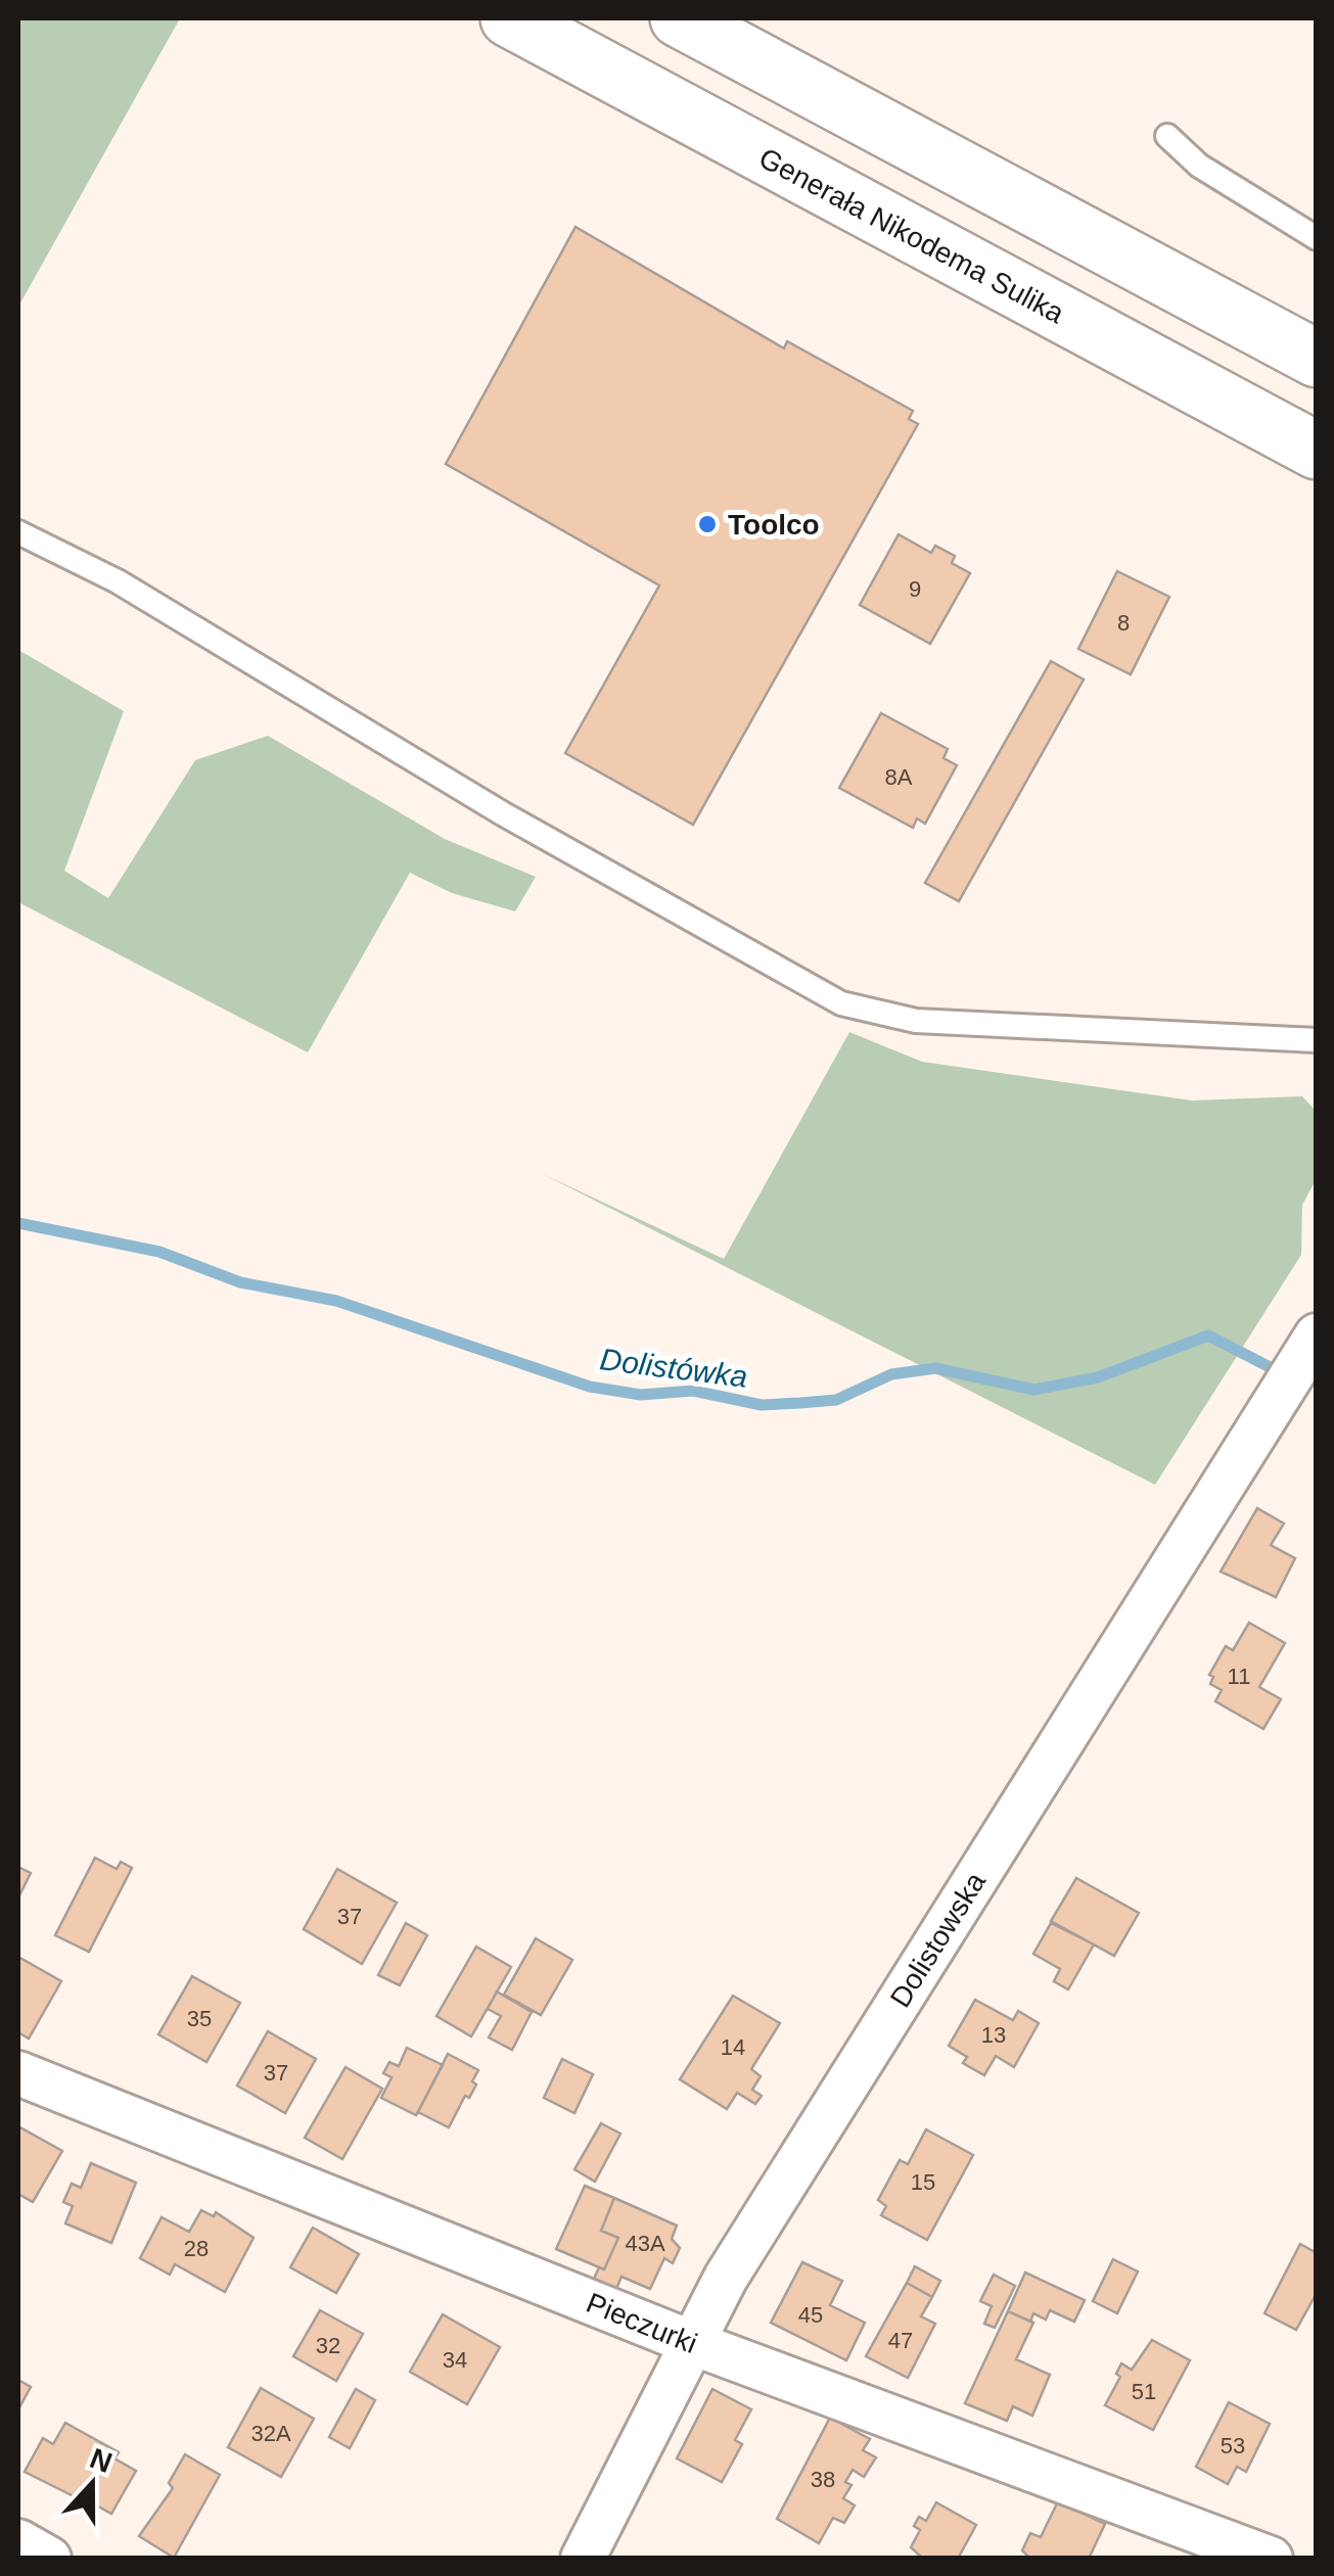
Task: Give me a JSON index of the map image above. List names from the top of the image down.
{
  "streets": {
    "highway": ["Generała Nikodema Sulika"],
    "street": ["Dolistowska", "Pieczurki"]
  },
  "crossings": [
    ["Dolistowska", "Pieczurki"]
  ],
  "water": ["Dolistówka"],
  "places": ["Toolco"],
  "house_numbers": [
    "9",
    "8",
    "8A",
    "11",
    "37",
    "35",
    "13",
    "14",
    "37",
    "15",
    "43A",
    "28",
    "45",
    "47",
    "32",
    "34",
    "51",
    "32A",
    "53",
    "38"
  ],
  "north": "top"
}
